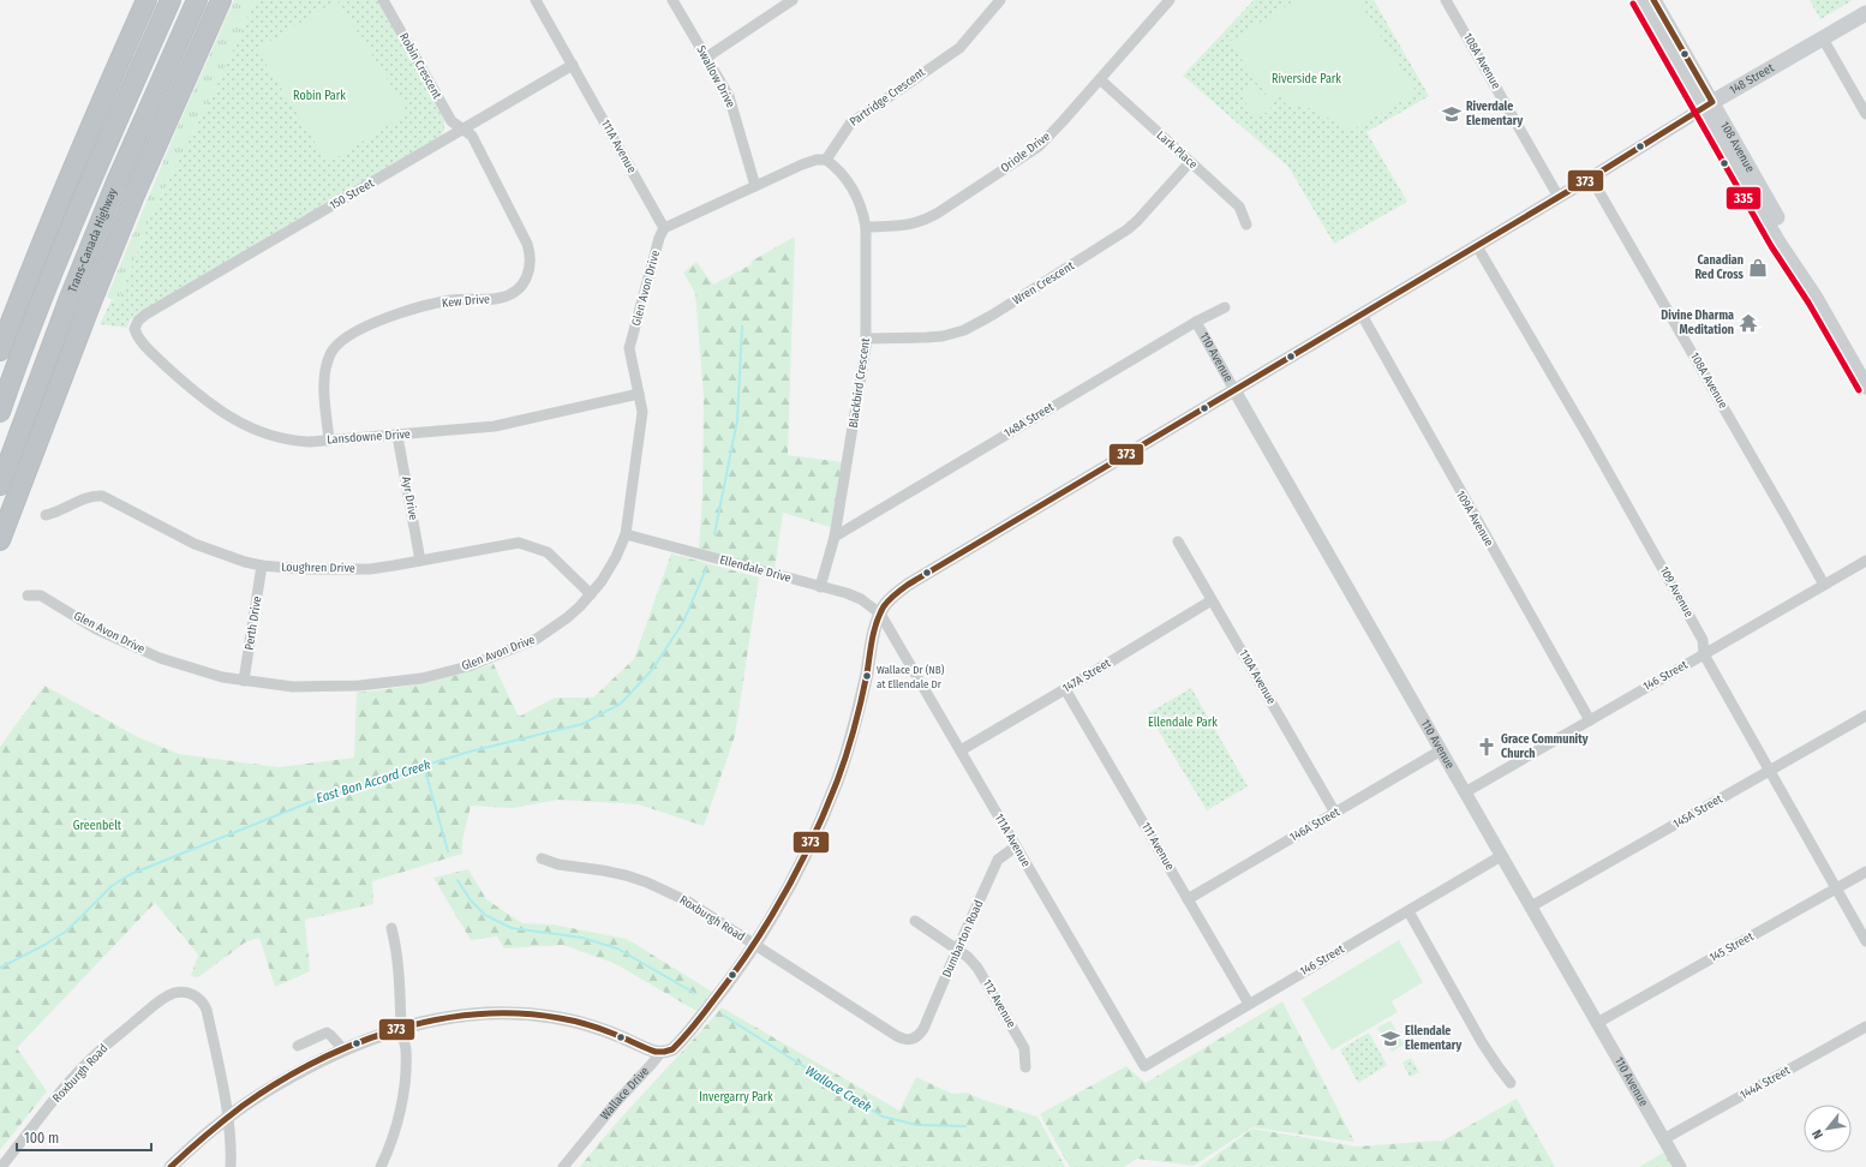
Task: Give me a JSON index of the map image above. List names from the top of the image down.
{
  "streets": {
    "highway": ["Trans-Canada Highway"],
    "main road": ["148 Street", "108 Avenue"],
    "street": [
      "108A Avenue",
      "Robin Crescent",
      "Swallow Drive",
      "Partridge Crescent",
      "111A Avenue",
      "Lark Place",
      "Oriole Drive",
      "150 Street",
      "Wren Crescent",
      "Glen Avon Drive",
      "Kew Drive",
      "110 Avenue",
      "Blackbird Crescent",
      "148A Street",
      "Lansdowne Drive",
      "Ayr Drive",
      "109A Avenue",
      "Loughren Drive",
      "Ellendale Drive",
      "109 Avenue",
      "Perth Drive",
      "147A Street",
      "146 Street",
      "110A Avenue",
      "145A Street",
      "146A Street",
      "111 Avenue",
      "Roxburgh Road",
      "Dumbarton Road",
      "145 Street",
      "112 Avenue",
      "144A Street",
      "Wallace Drive"
    ]
  },
  "crossings": [
    ["108A Avenue", "148 Street"],
    ["108A Avenue", "146 Street"],
    ["Robin Crescent", "150 Street"],
    ["Robin Crescent", "Kew Drive"],
    ["148 Street", "111A Avenue"],
    ["148 Street", "108 Avenue"],
    ["148 Street", "110 Avenue"],
    ["148 Street", "109A Avenue"],
    ["148 Street", "Ellendale Drive"],
    ["148 Street", "109 Avenue"],
    ["148 Street", "Wallace Drive"],
    ["Partridge Crescent", "Blackbird Crescent"],
    ["111A Avenue", "150 Street"],
    ["111A Avenue", "Glen Avon Drive"],
    ["111A Avenue", "Ellendale Drive"],
    ["111A Avenue", "147A Street"],
    ["111A Avenue", "146 Street"],
    ["111A Avenue", "Dumbarton Road"],
    ["111A Avenue", "Wallace Drive"],
    ["Lark Place", "Oriole Drive"],
    ["Lark Place", "Wren Crescent"],
    ["Oriole Drive", "Blackbird Crescent"],
    ["150 Street", "Kew Drive"],
    ["150 Street", "Lansdowne Drive"],
    ["Wren Crescent", "Blackbird Crescent"],
    ["Glen Avon Drive", "Lansdowne Drive"],
    ["Glen Avon Drive", "Loughren Drive"],
    ["Glen Avon Drive", "Ellendale Drive"],
    ["Glen Avon Drive", "Perth Drive"],
    ["Kew Drive", "Lansdowne Drive"],
    ["110 Avenue", "148A Street"],
    ["110 Avenue", "146 Street"],
    ["110 Avenue", "145A Street"],
    ["110 Avenue", "146A Street"],
    ["110 Avenue", "145 Street"],
    ["110 Avenue", "144A Street"],
    ["Blackbird Crescent", "148A Street"],
    ["Blackbird Crescent", "Ellendale Drive"],
    ["Lansdowne Drive", "Ayr Drive"],
    ["Ayr Drive", "Loughren Drive"],
    ["109A Avenue", "146 Street"],
    ["Loughren Drive", "Perth Drive"],
    ["Ellendale Drive", "Wallace Drive"],
    ["109 Avenue", "146 Street"],
    ["109 Avenue", "145A Street"],
    ["109 Avenue", "145 Street"],
    ["147A Street", "110A Avenue"],
    ["147A Street", "111 Avenue"],
    ["146 Street", "111 Avenue"],
    ["110A Avenue", "146A Street"],
    ["146A Street", "111 Avenue"],
    ["Roxburgh Road", "Dumbarton Road"],
    ["Roxburgh Road", "Wallace Drive"],
    ["Dumbarton Road", "112 Avenue"]
  ],
  "water": ["East Bon Accord Creek", "Wallace Creek"],
  "parks": [
    "Riverside Park",
    "Robin Park",
    "Ellendale Park",
    "Greenbelt",
    "Invergarry Park"
  ],
  "places": {
    "school or university": ["Riverdale Elementary", "Ellendale Elementary"],
    "shop": ["Canadian Red Cross"],
    "temple": ["Divine Dharma Meditation"],
    "other": ["Wallace Dr (NB) at Ellendale Dr"],
    "church": ["Grace Community Church"]
  },
  "lines": ["transit line 373", "transit line 335"],
  "scale_bar": "100 m",
  "north": "bottom left"
}
